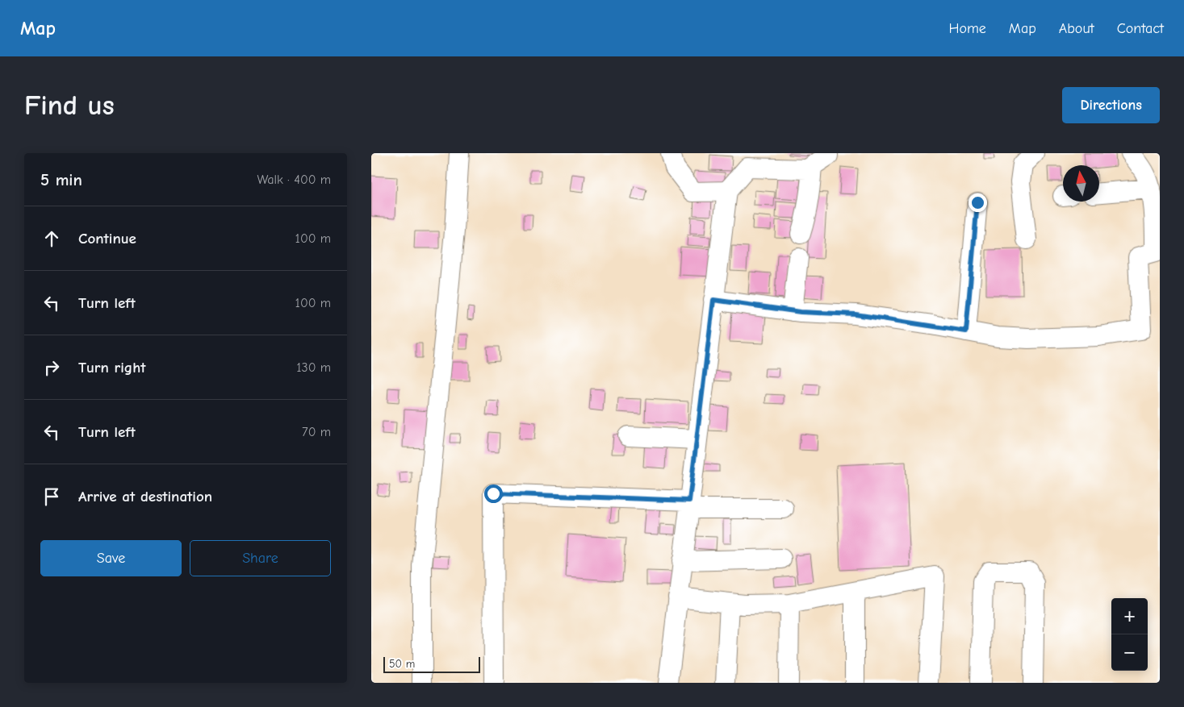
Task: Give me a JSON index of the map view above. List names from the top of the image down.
{
  "scale_bar": "50 m",
  "north": "top",
  "page": {
    "header": "Map",
    "nav": [
      "Home",
      "Map",
      "About",
      "Contact"
    ],
    "buttons": [
      "Directions",
      ["Save", "Share"]
    ],
    "title": "Find us",
    "heading": ["5 min", "Walk · 400 m"],
    "list": [
      ["Continue", "100 m"],
      ["Turn left", "100 m"],
      ["Turn right", "130 m"],
      ["Turn left", "70 m"],
      "Arrive at destination"
    ],
    "map_buttons": ["+", "−"],
    "scale": "50 m"
  }
}
